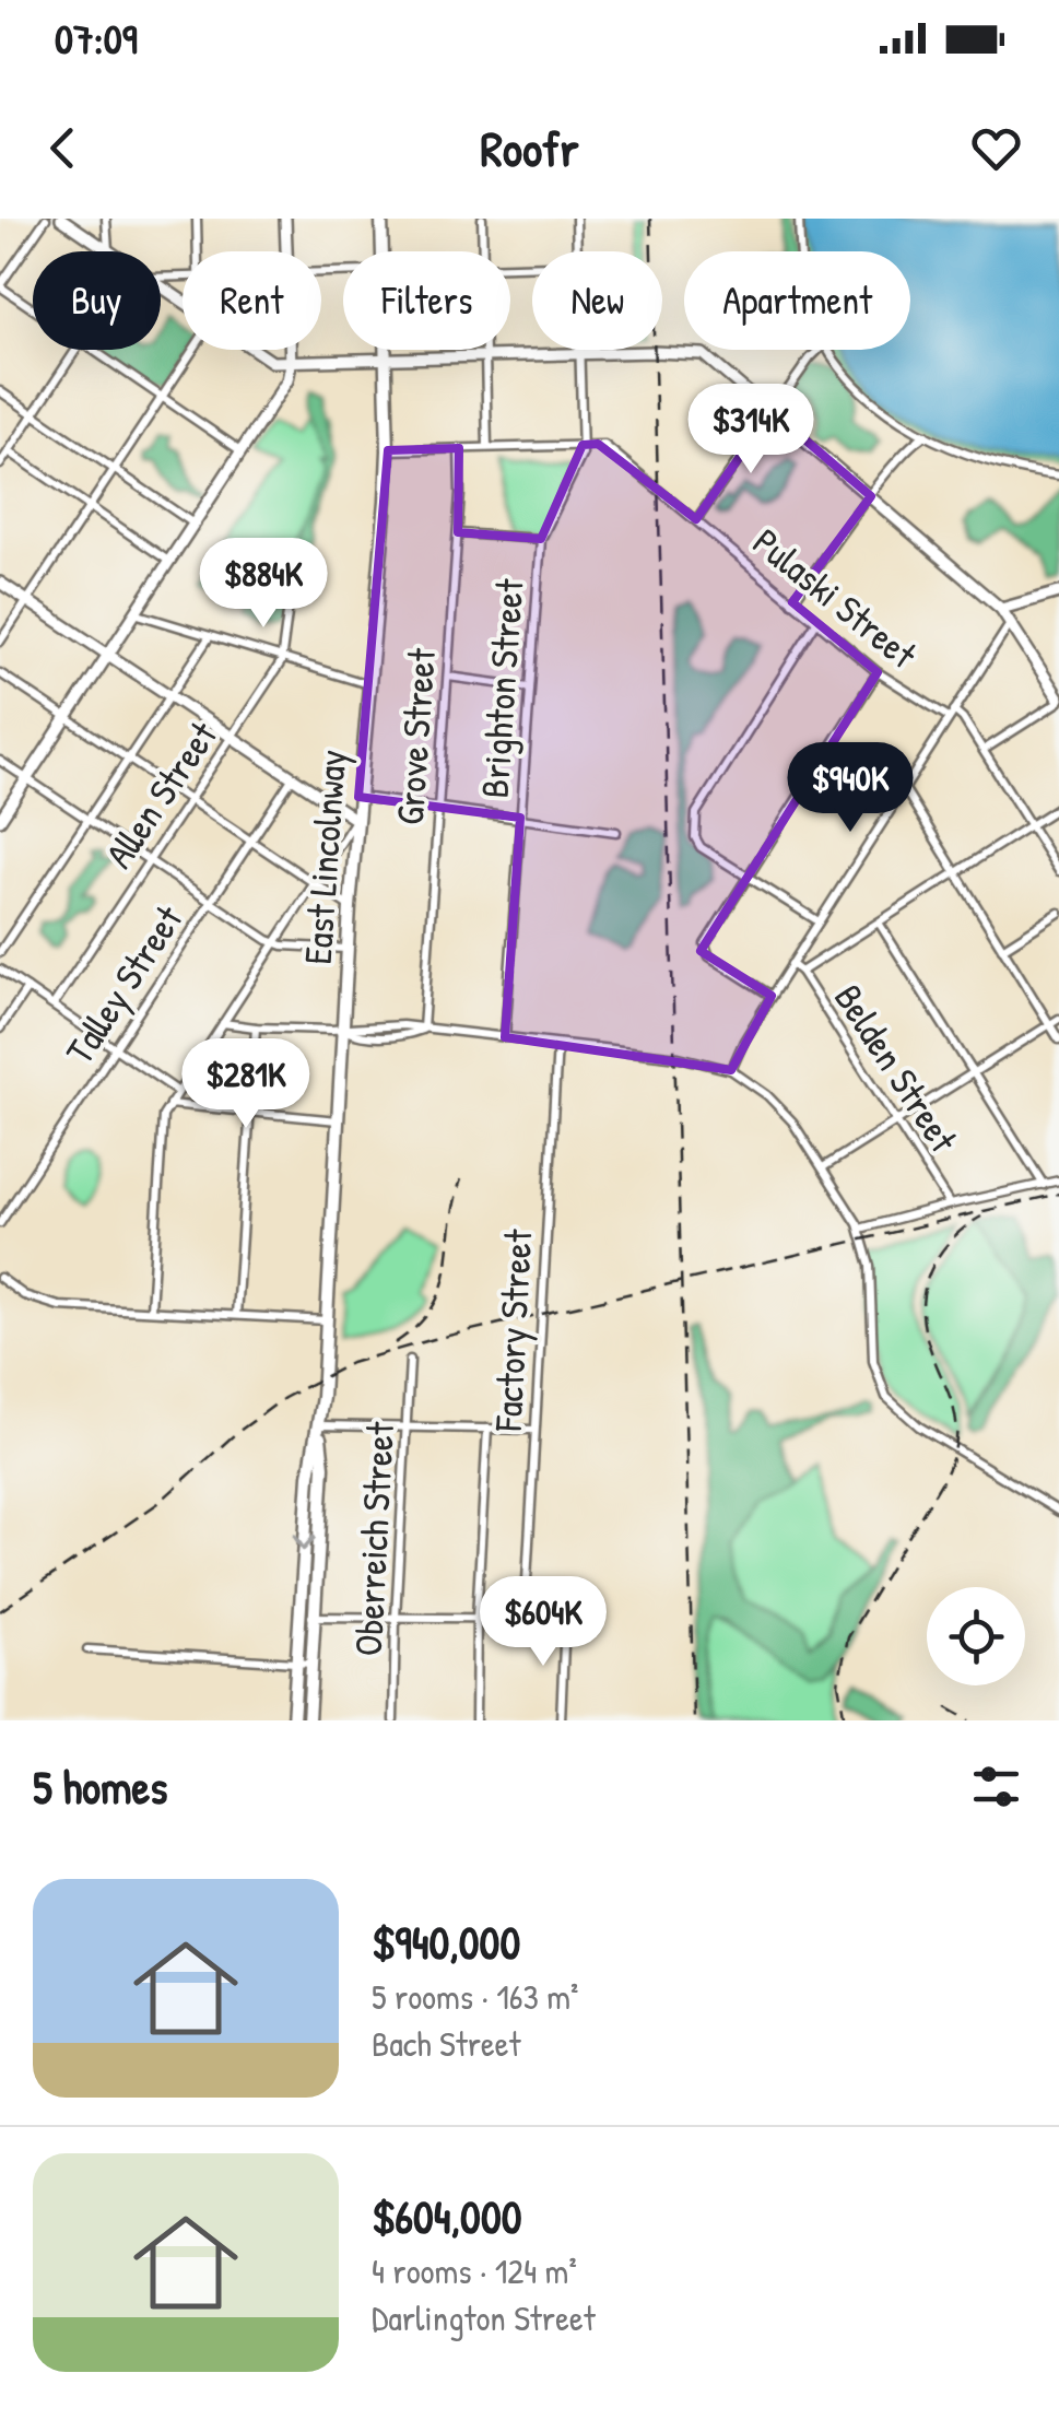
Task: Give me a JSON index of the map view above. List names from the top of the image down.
{
  "streets": {
    "main road": ["East Lincolnway"],
    "street": [
      "Pulaski Street",
      "Brighton Street",
      "Grove Street",
      "Allen Street",
      "Talley Street",
      "Belden Street",
      "Factory Street",
      "Oberreich Street"
    ]
  },
  "crossings": [
    ["Pulaski Street", "Brighton Street"],
    ["Pulaski Street", "Grove Street"],
    ["Pulaski Street", "East Lincolnway"]
  ],
  "page": {
    "status": "07:09",
    "header": "Roofr",
    "chip": [
      "Buy",
      "Rent",
      "Filters",
      "New",
      "Apartment"
    ],
    "price": [
      "$314K",
      "$884K",
      "$940K",
      "$281K",
      "$604K"
    ],
    "heading": "5 homes",
    "list": [
      {
        "name": "$940,000",
        "note": "5 rooms · 163 m² · Bach Street"
      },
      {
        "name": "$604,000",
        "note": "4 rooms · 124 m² · Darlington Street"
      }
    ]
  }
}
